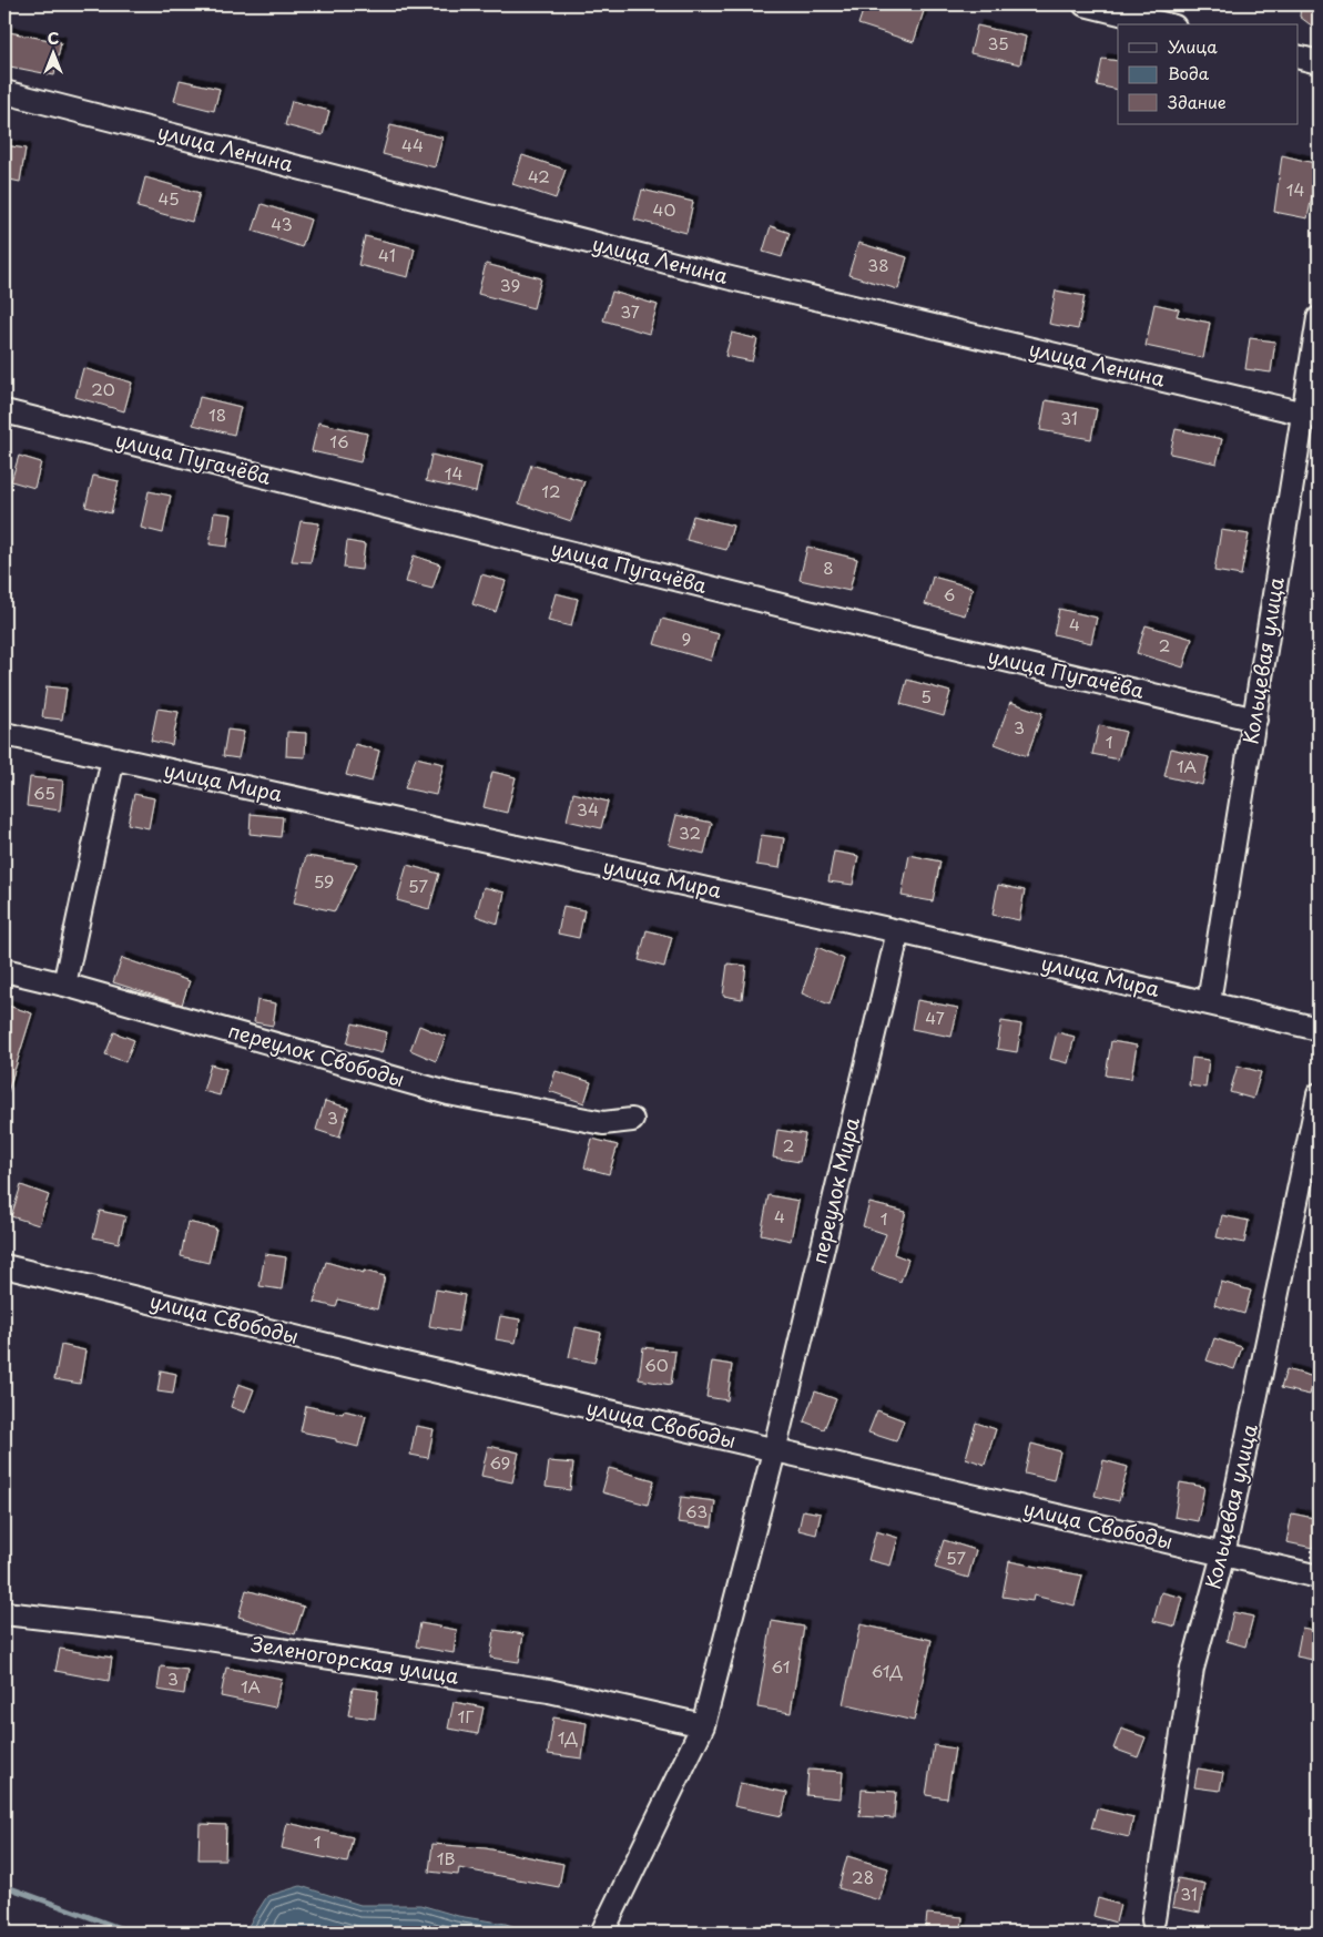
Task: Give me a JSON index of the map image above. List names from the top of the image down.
{
  "streets": {
    "street": [
      "улица Ленина",
      "улица Пугачёва",
      "Кольцевая улица",
      "улица Мира",
      "переулок Свободы",
      "переулок Мира",
      "улица Свободы",
      "Зеленогорская улица"
    ]
  },
  "crossings": [
    ["улица Ленина", "Кольцевая улица"],
    ["улица Пугачёва", "Кольцевая улица"],
    ["Кольцевая улица", "улица Мира"],
    ["Кольцевая улица", "улица Свободы"],
    ["улица Мира", "переулок Мира"],
    ["переулок Мира", "улица Свободы"],
    ["переулок Мира", "Зеленогорская улица"]
  ],
  "house_numbers": [
    "35",
    "44",
    "42",
    "14",
    "45",
    "40",
    "43",
    "41",
    "38",
    "39",
    "37",
    "20",
    "18",
    "31",
    "16",
    "14",
    "12",
    "8",
    "6",
    "4",
    "9",
    "2",
    "5",
    "3",
    "1",
    "1А",
    "65",
    "34",
    "32",
    "59",
    "57",
    "47",
    "3",
    "2",
    "4",
    "1",
    "60",
    "69",
    "63",
    "57",
    "61",
    "61Д",
    "3",
    "1А",
    "1Г",
    "1Д",
    "1",
    "1В",
    "28",
    "31"
  ],
  "legend": ["Улица", "Вода", "Здание"],
  "north": "top"
}
